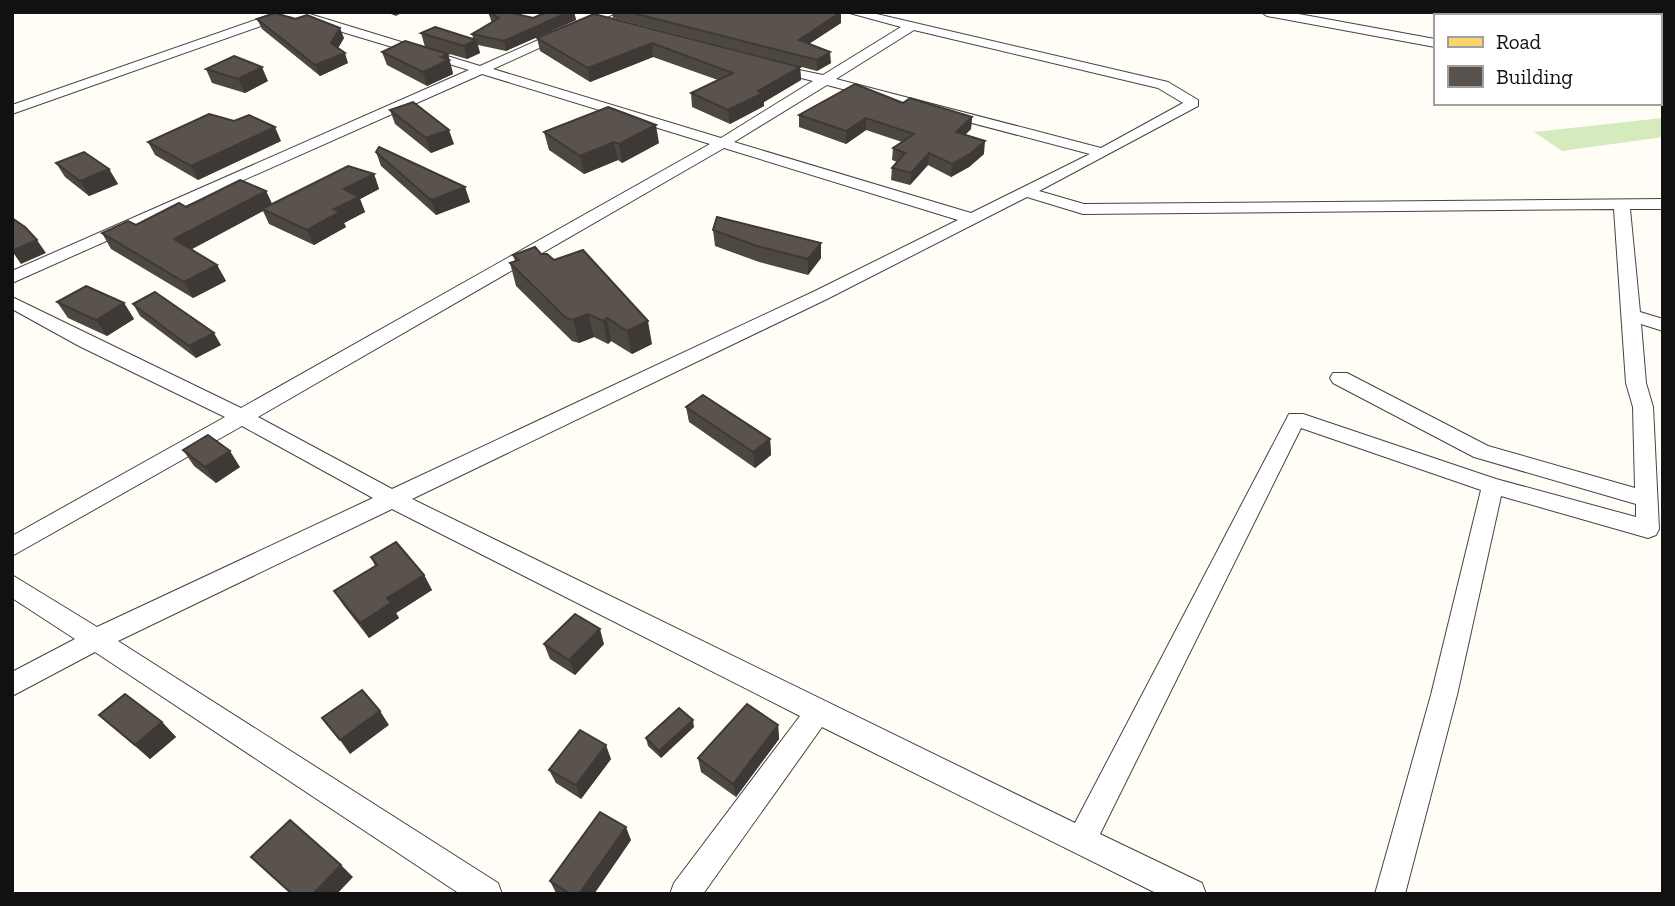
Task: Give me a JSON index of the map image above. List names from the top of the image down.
{
  "legend": ["Road", "Building"]
}
